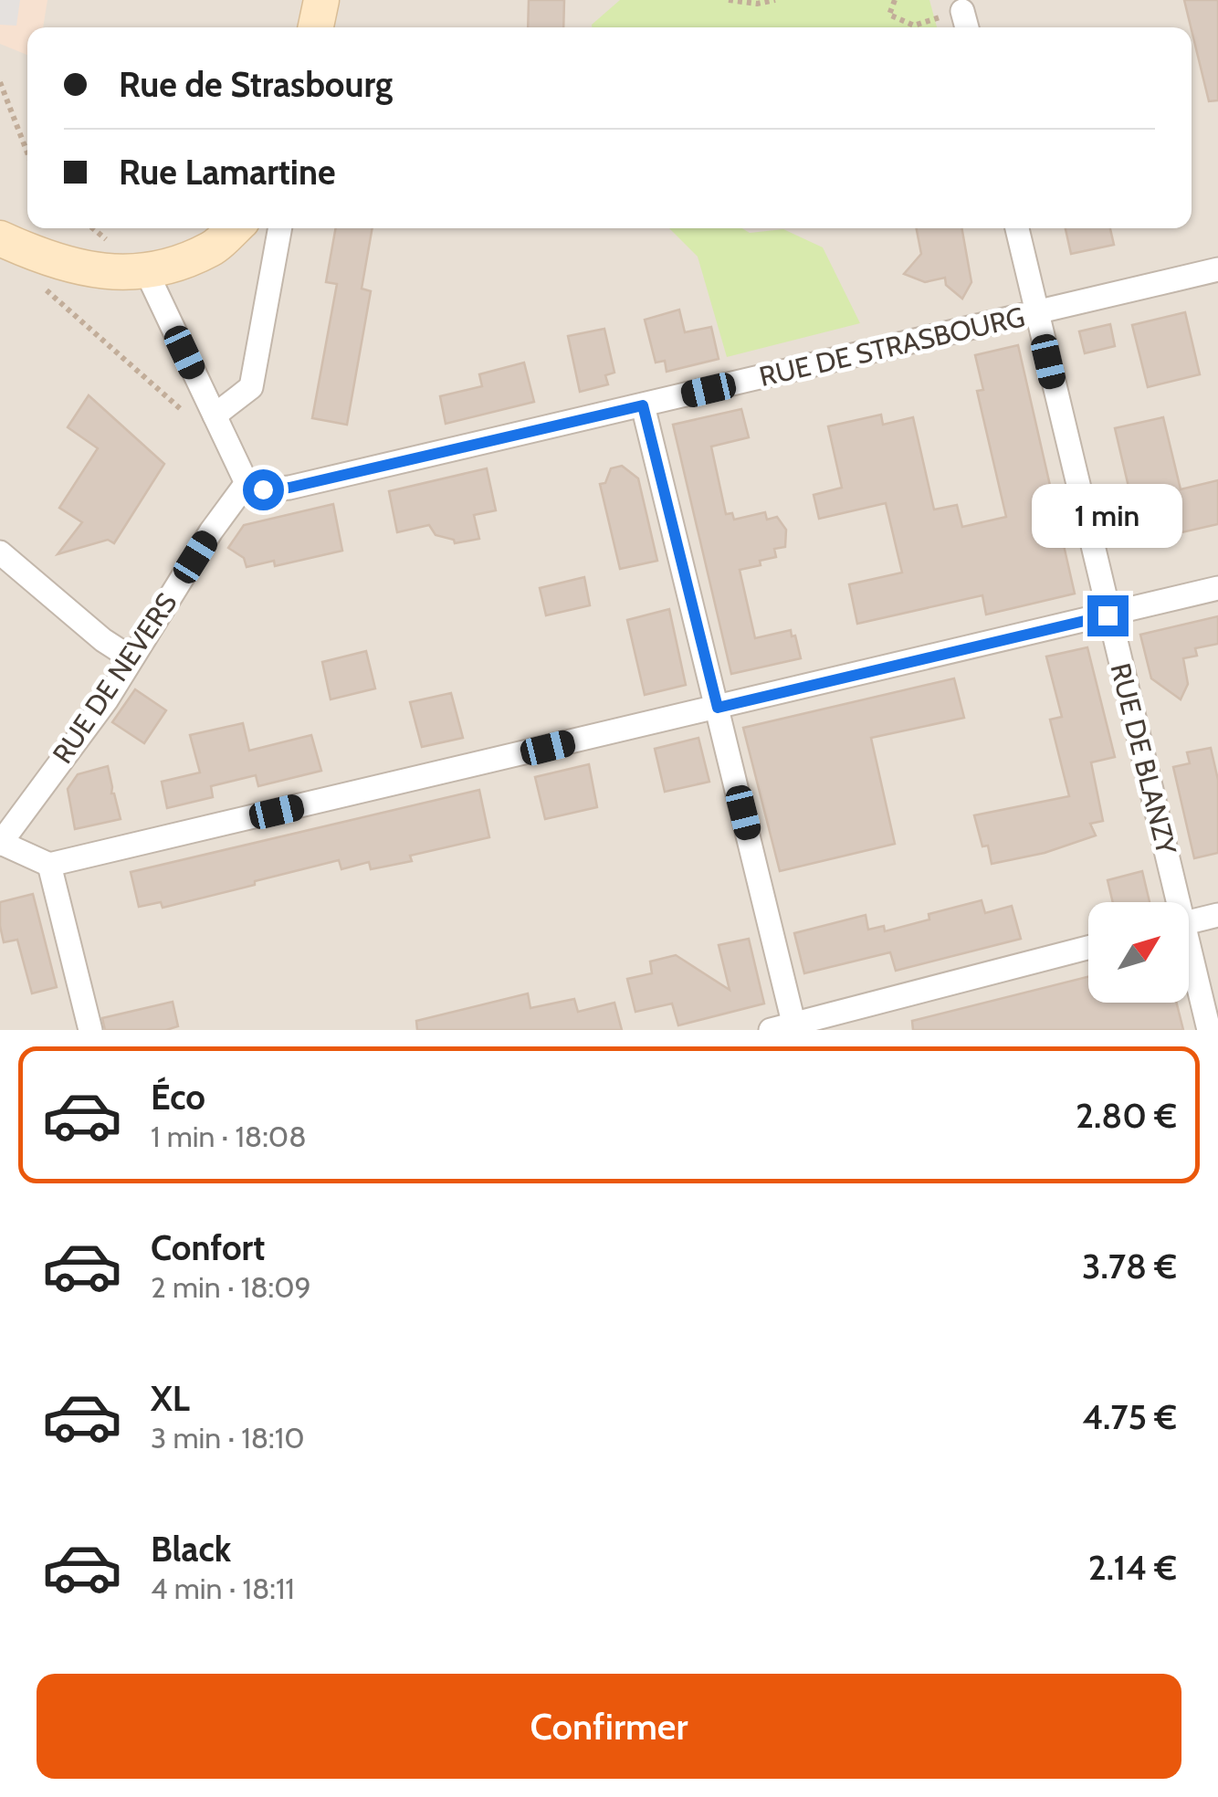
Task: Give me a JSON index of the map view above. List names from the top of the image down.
{
  "streets": {
    "street": ["RUE DE STRASBOURG", "RUE DE NEVERS", "RUE DE BLANZY"]
  },
  "crossings": [
    ["RUE DE STRASBOURG", "RUE DE NEVERS"],
    ["RUE DE STRASBOURG", "RUE DE BLANZY"]
  ],
  "north": "top right",
  "page": {
    "banner": ["Rue de Strasbourg", "Rue Lamartine"],
    "bubble": "1 min",
    "list": [
      {
        "name": "Éco",
        "note": "1 min · 18:08",
        "value": "2.80 €"
      },
      {
        "name": "Confort",
        "note": "2 min · 18:09",
        "value": "3.78 €"
      },
      {
        "name": "XL",
        "note": "3 min · 18:10",
        "value": "4.75 €"
      },
      {
        "name": "Black",
        "note": "4 min · 18:11",
        "value": "2.14 €"
      }
    ],
    "buttons": "Confirmer"
  }
}
